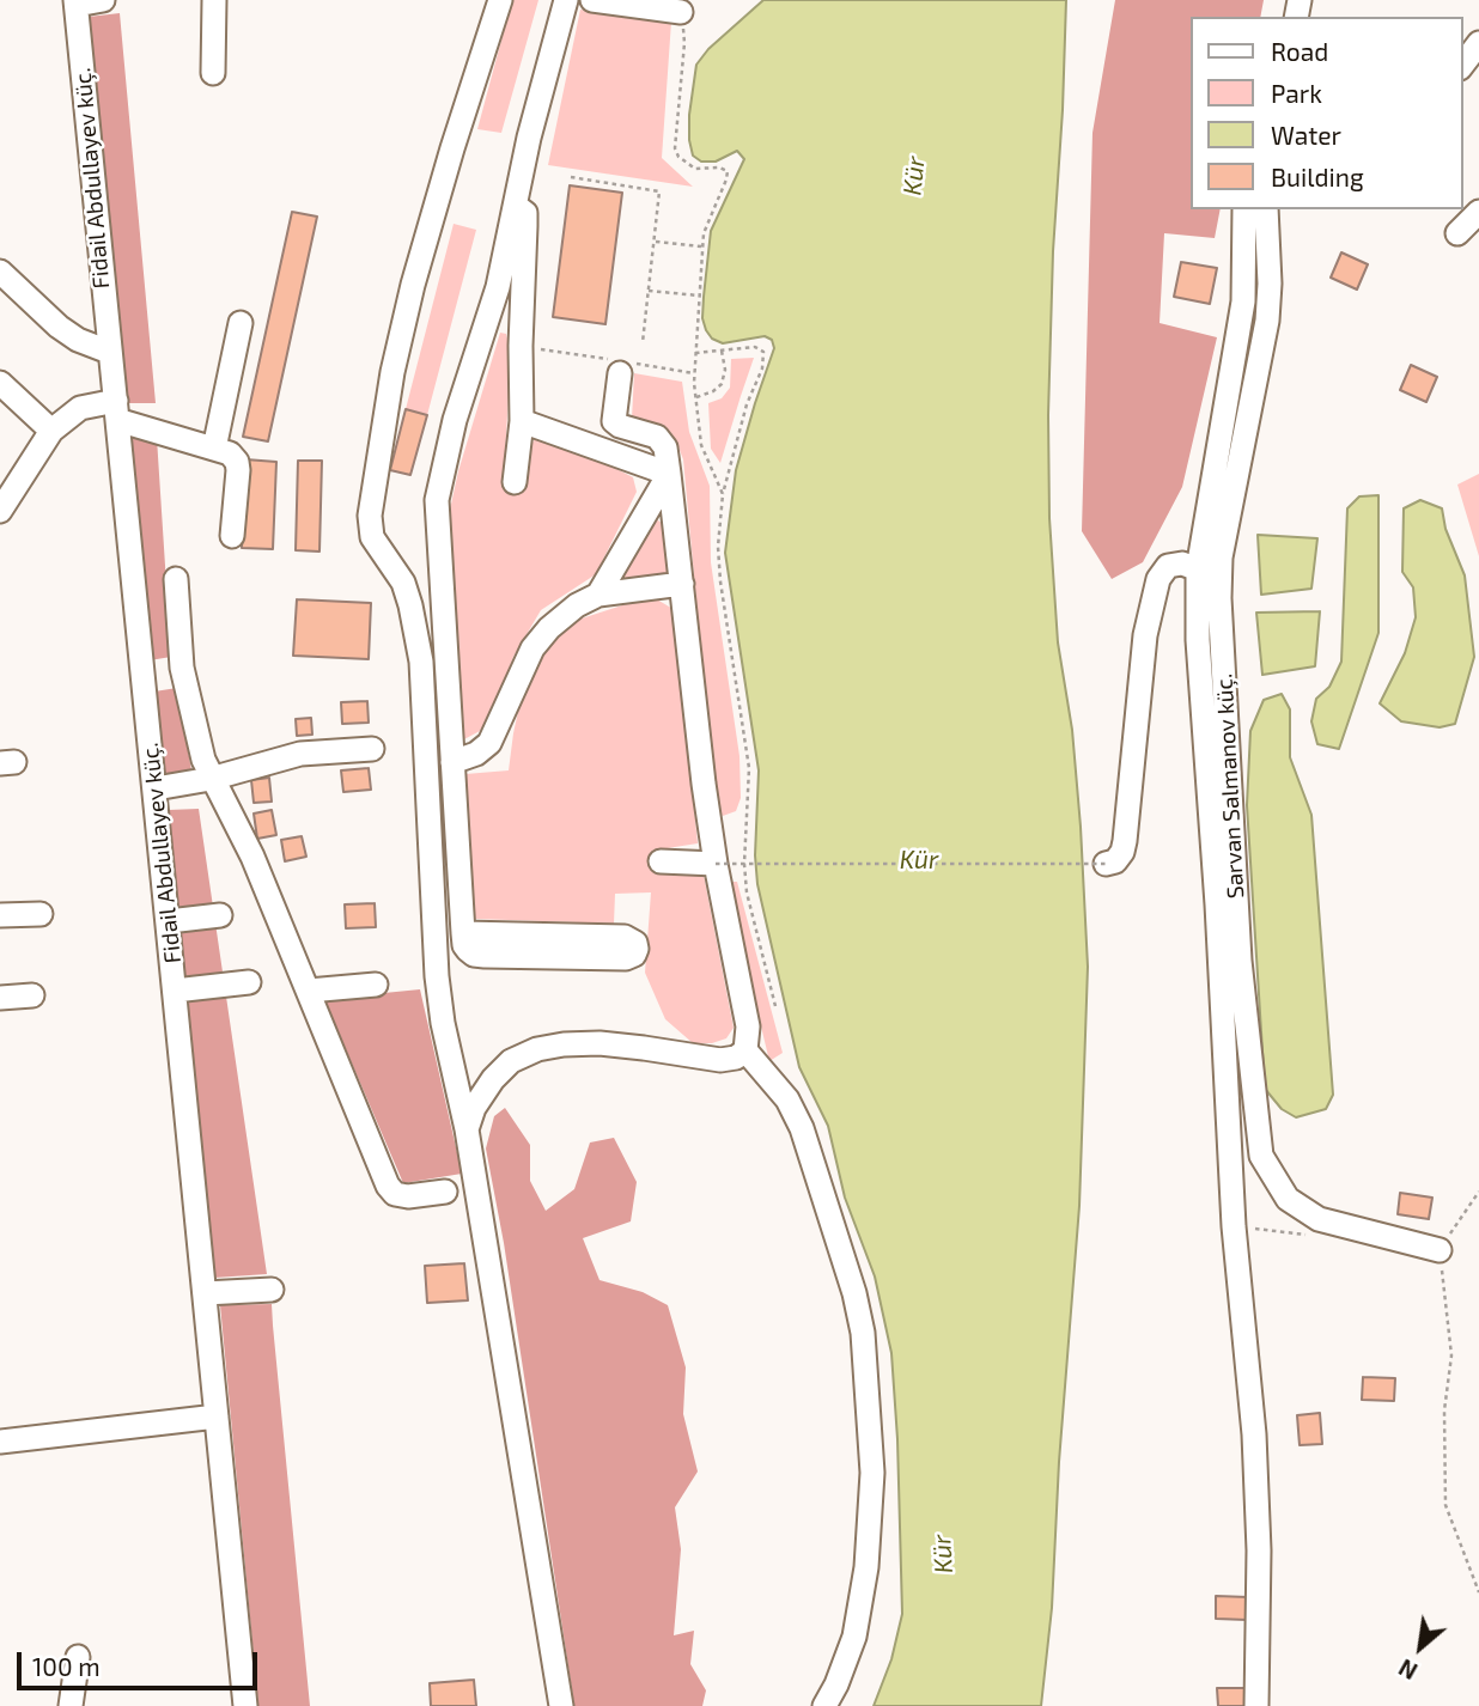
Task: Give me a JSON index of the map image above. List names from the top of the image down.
{
  "streets": {
    "street": ["Fidail Abdullayev küç.", "Sarvan Salmanov küç."]
  },
  "water": ["Kür"],
  "legend": [
    "Road",
    "Park",
    "Water",
    "Building"
  ],
  "scale_bar": "100 m",
  "north": "bottom left"
}
